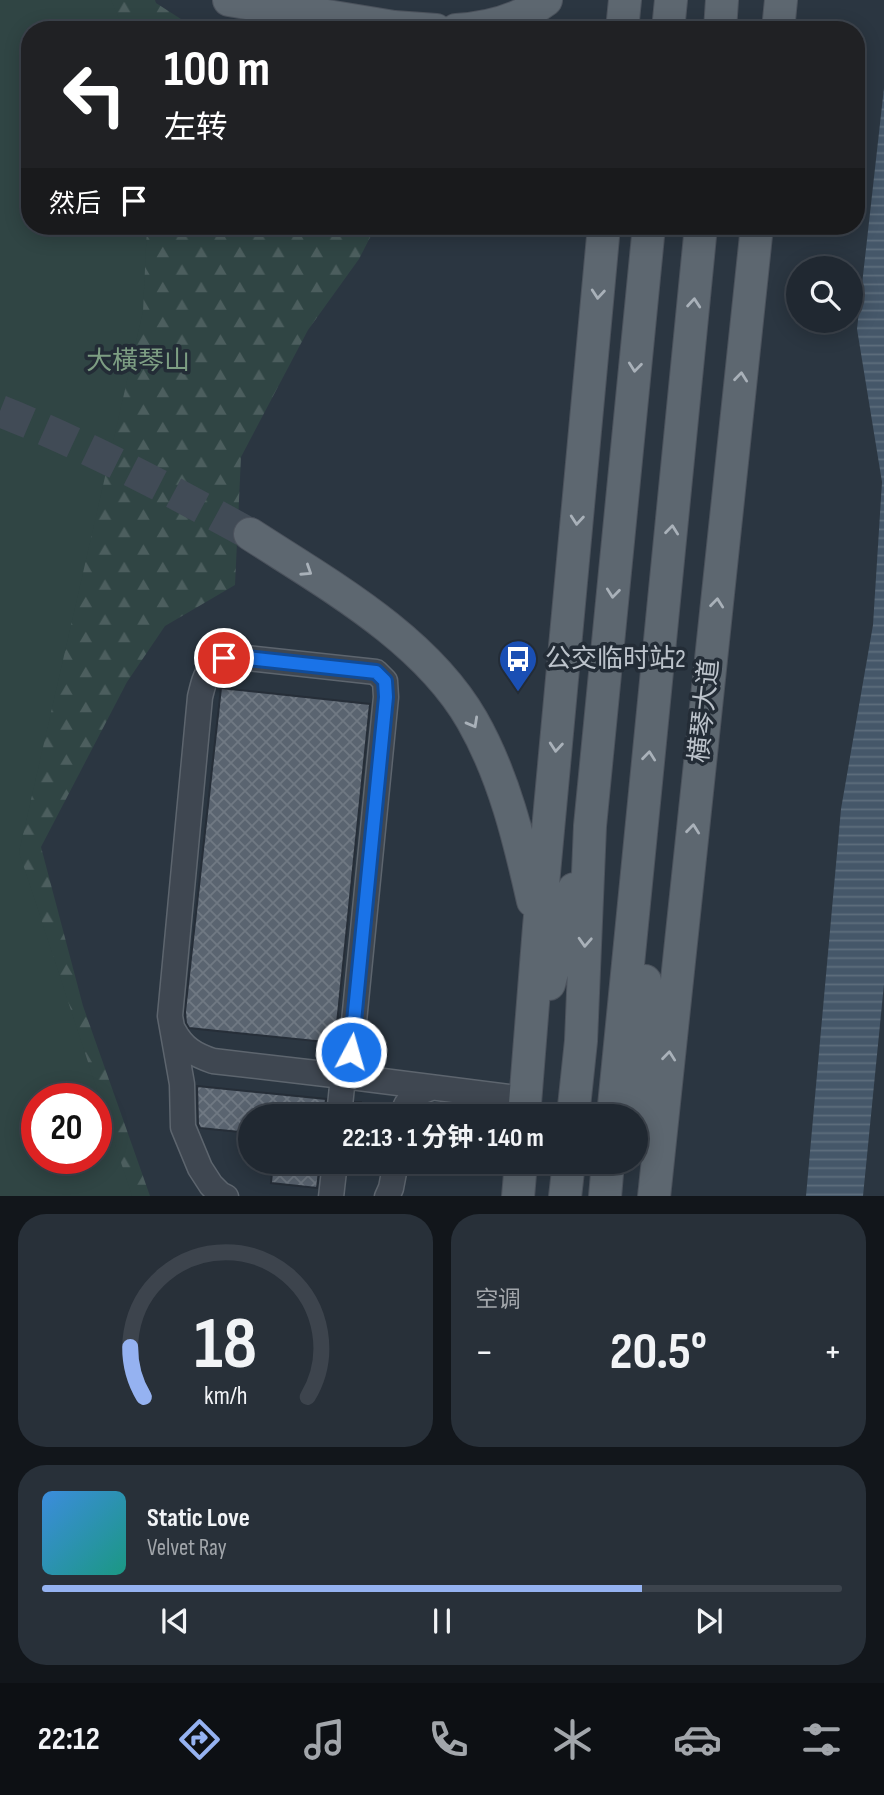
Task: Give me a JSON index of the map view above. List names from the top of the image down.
{
  "streets": {
    "main road": ["横琴大道"]
  },
  "parks": ["大橫琴山"],
  "places": {
    "bus stop": ["公交临时站2"]
  },
  "page": {
    "turn": ["100 m", "左转"],
    "then": "然后",
    "limit": "20",
    "trip": "22:13 · 1 分钟 · 140 m",
    "tile": "空调",
    "heat": ["−", "20.5°", "+"],
    "song": ["Static Love", "Velvet Ray"],
    "tabs": "22:12",
    "gauge": ["18", "km/h"]
  }
}
